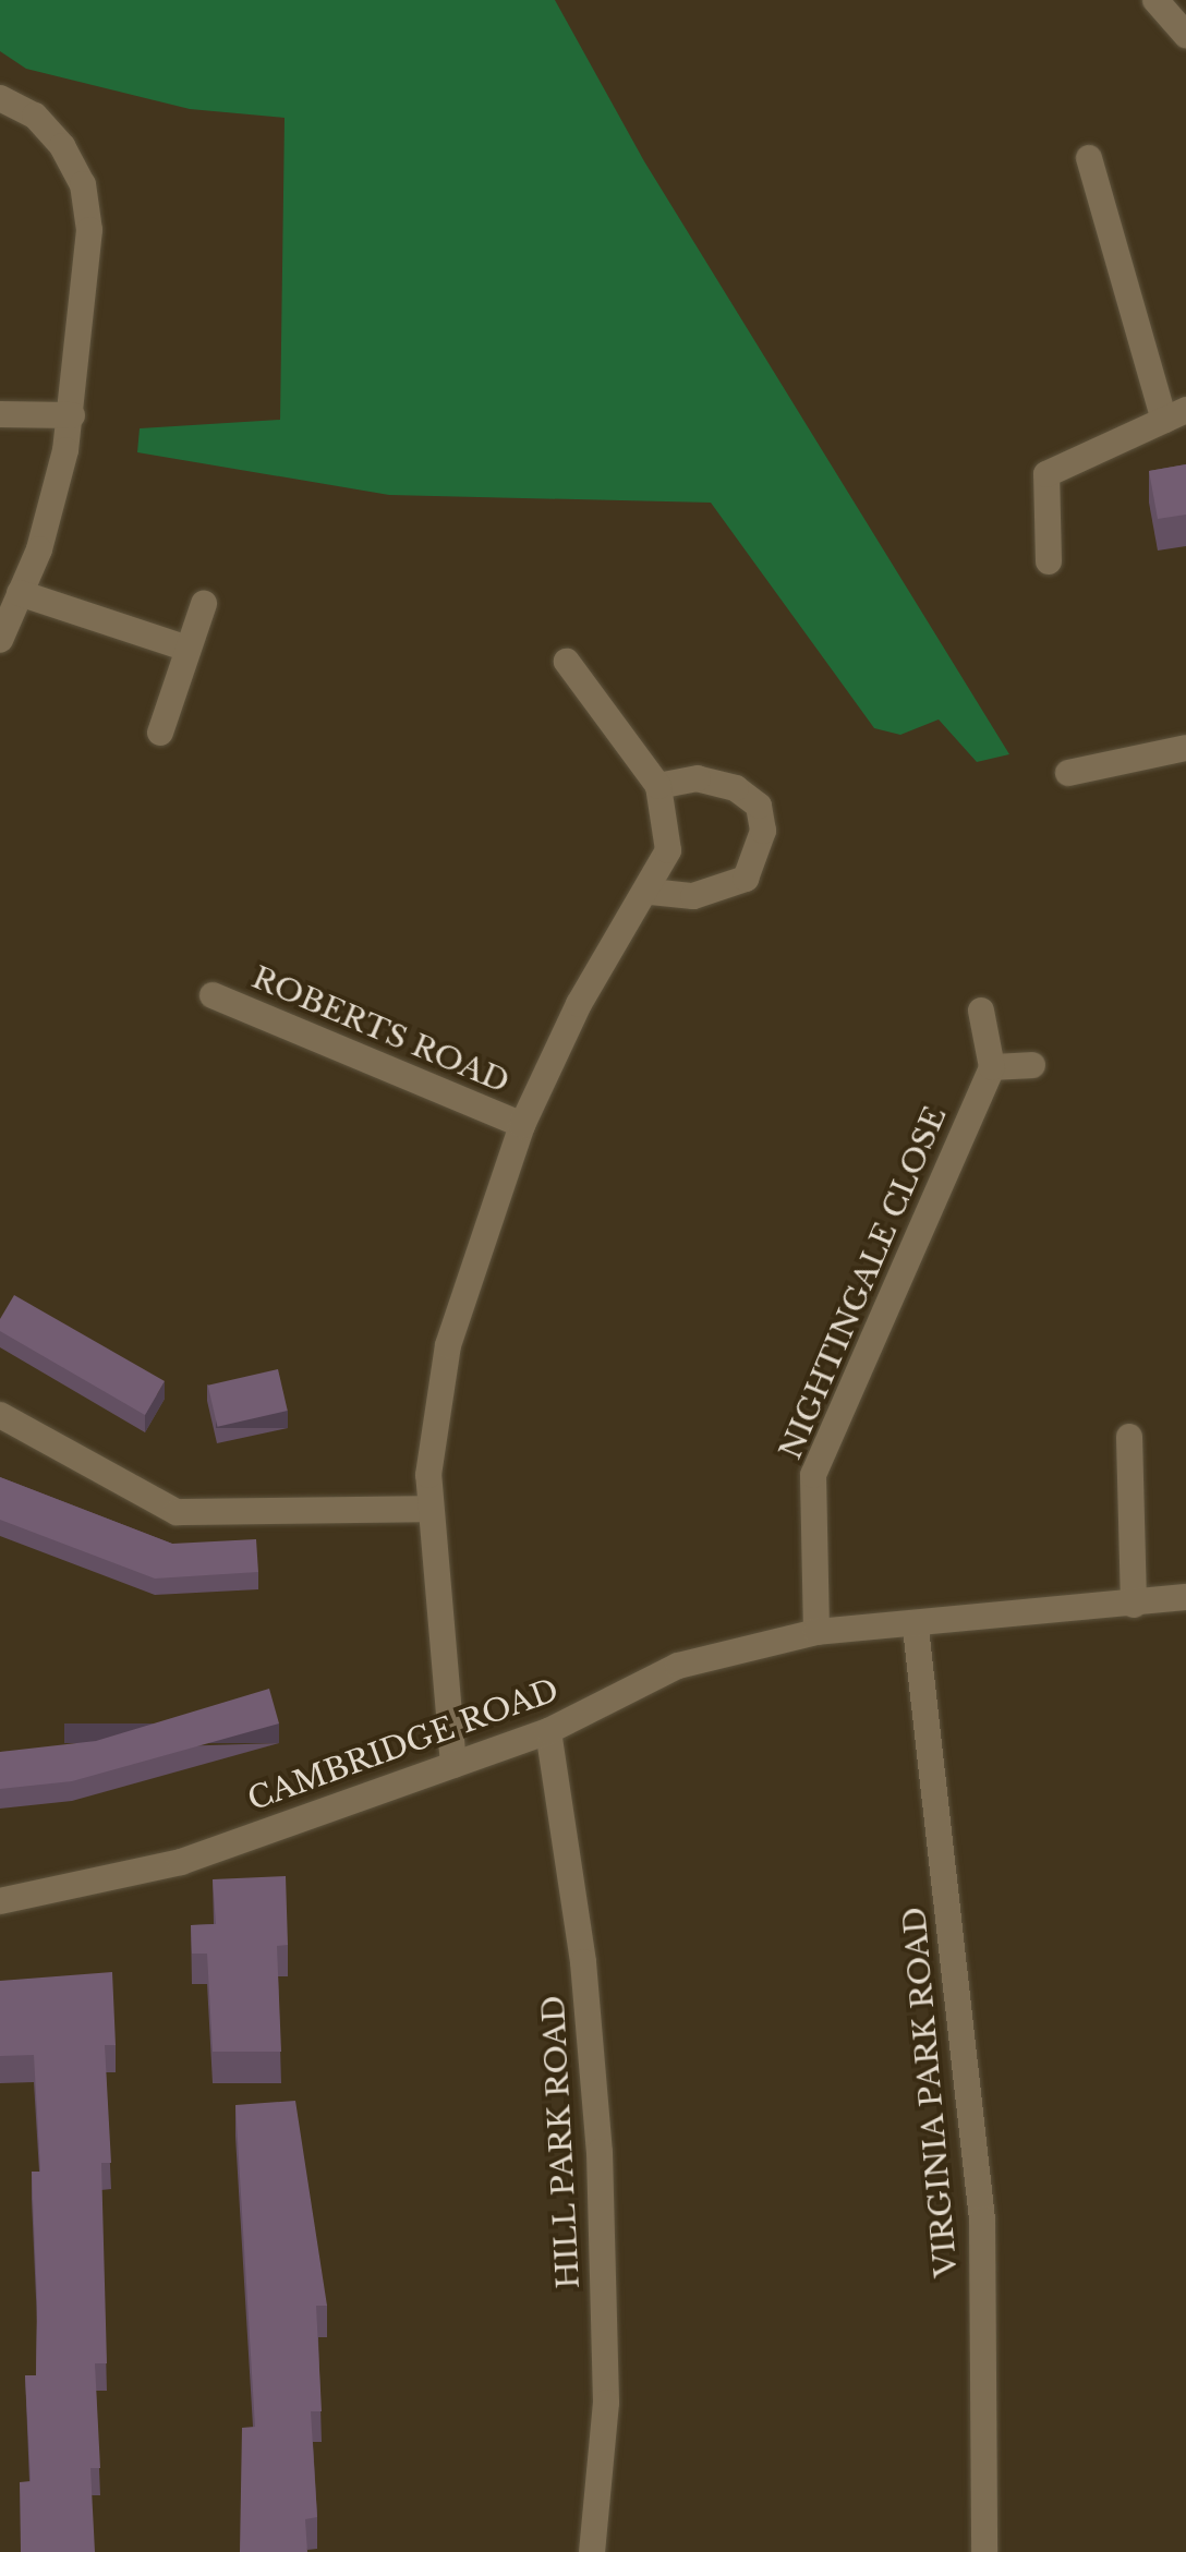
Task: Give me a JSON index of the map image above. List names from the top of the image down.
{
  "streets": {
    "street": [
      "ROBERTS ROAD",
      "NIGHTINGALE CLOSE",
      "CAMBRIDGE ROAD",
      "VIRGINIA PARK ROAD",
      "HILL PARK ROAD"
    ]
  },
  "crossings": [
    ["NIGHTINGALE CLOSE", "CAMBRIDGE ROAD"],
    ["CAMBRIDGE ROAD", "VIRGINIA PARK ROAD"],
    ["CAMBRIDGE ROAD", "HILL PARK ROAD"]
  ]
}
